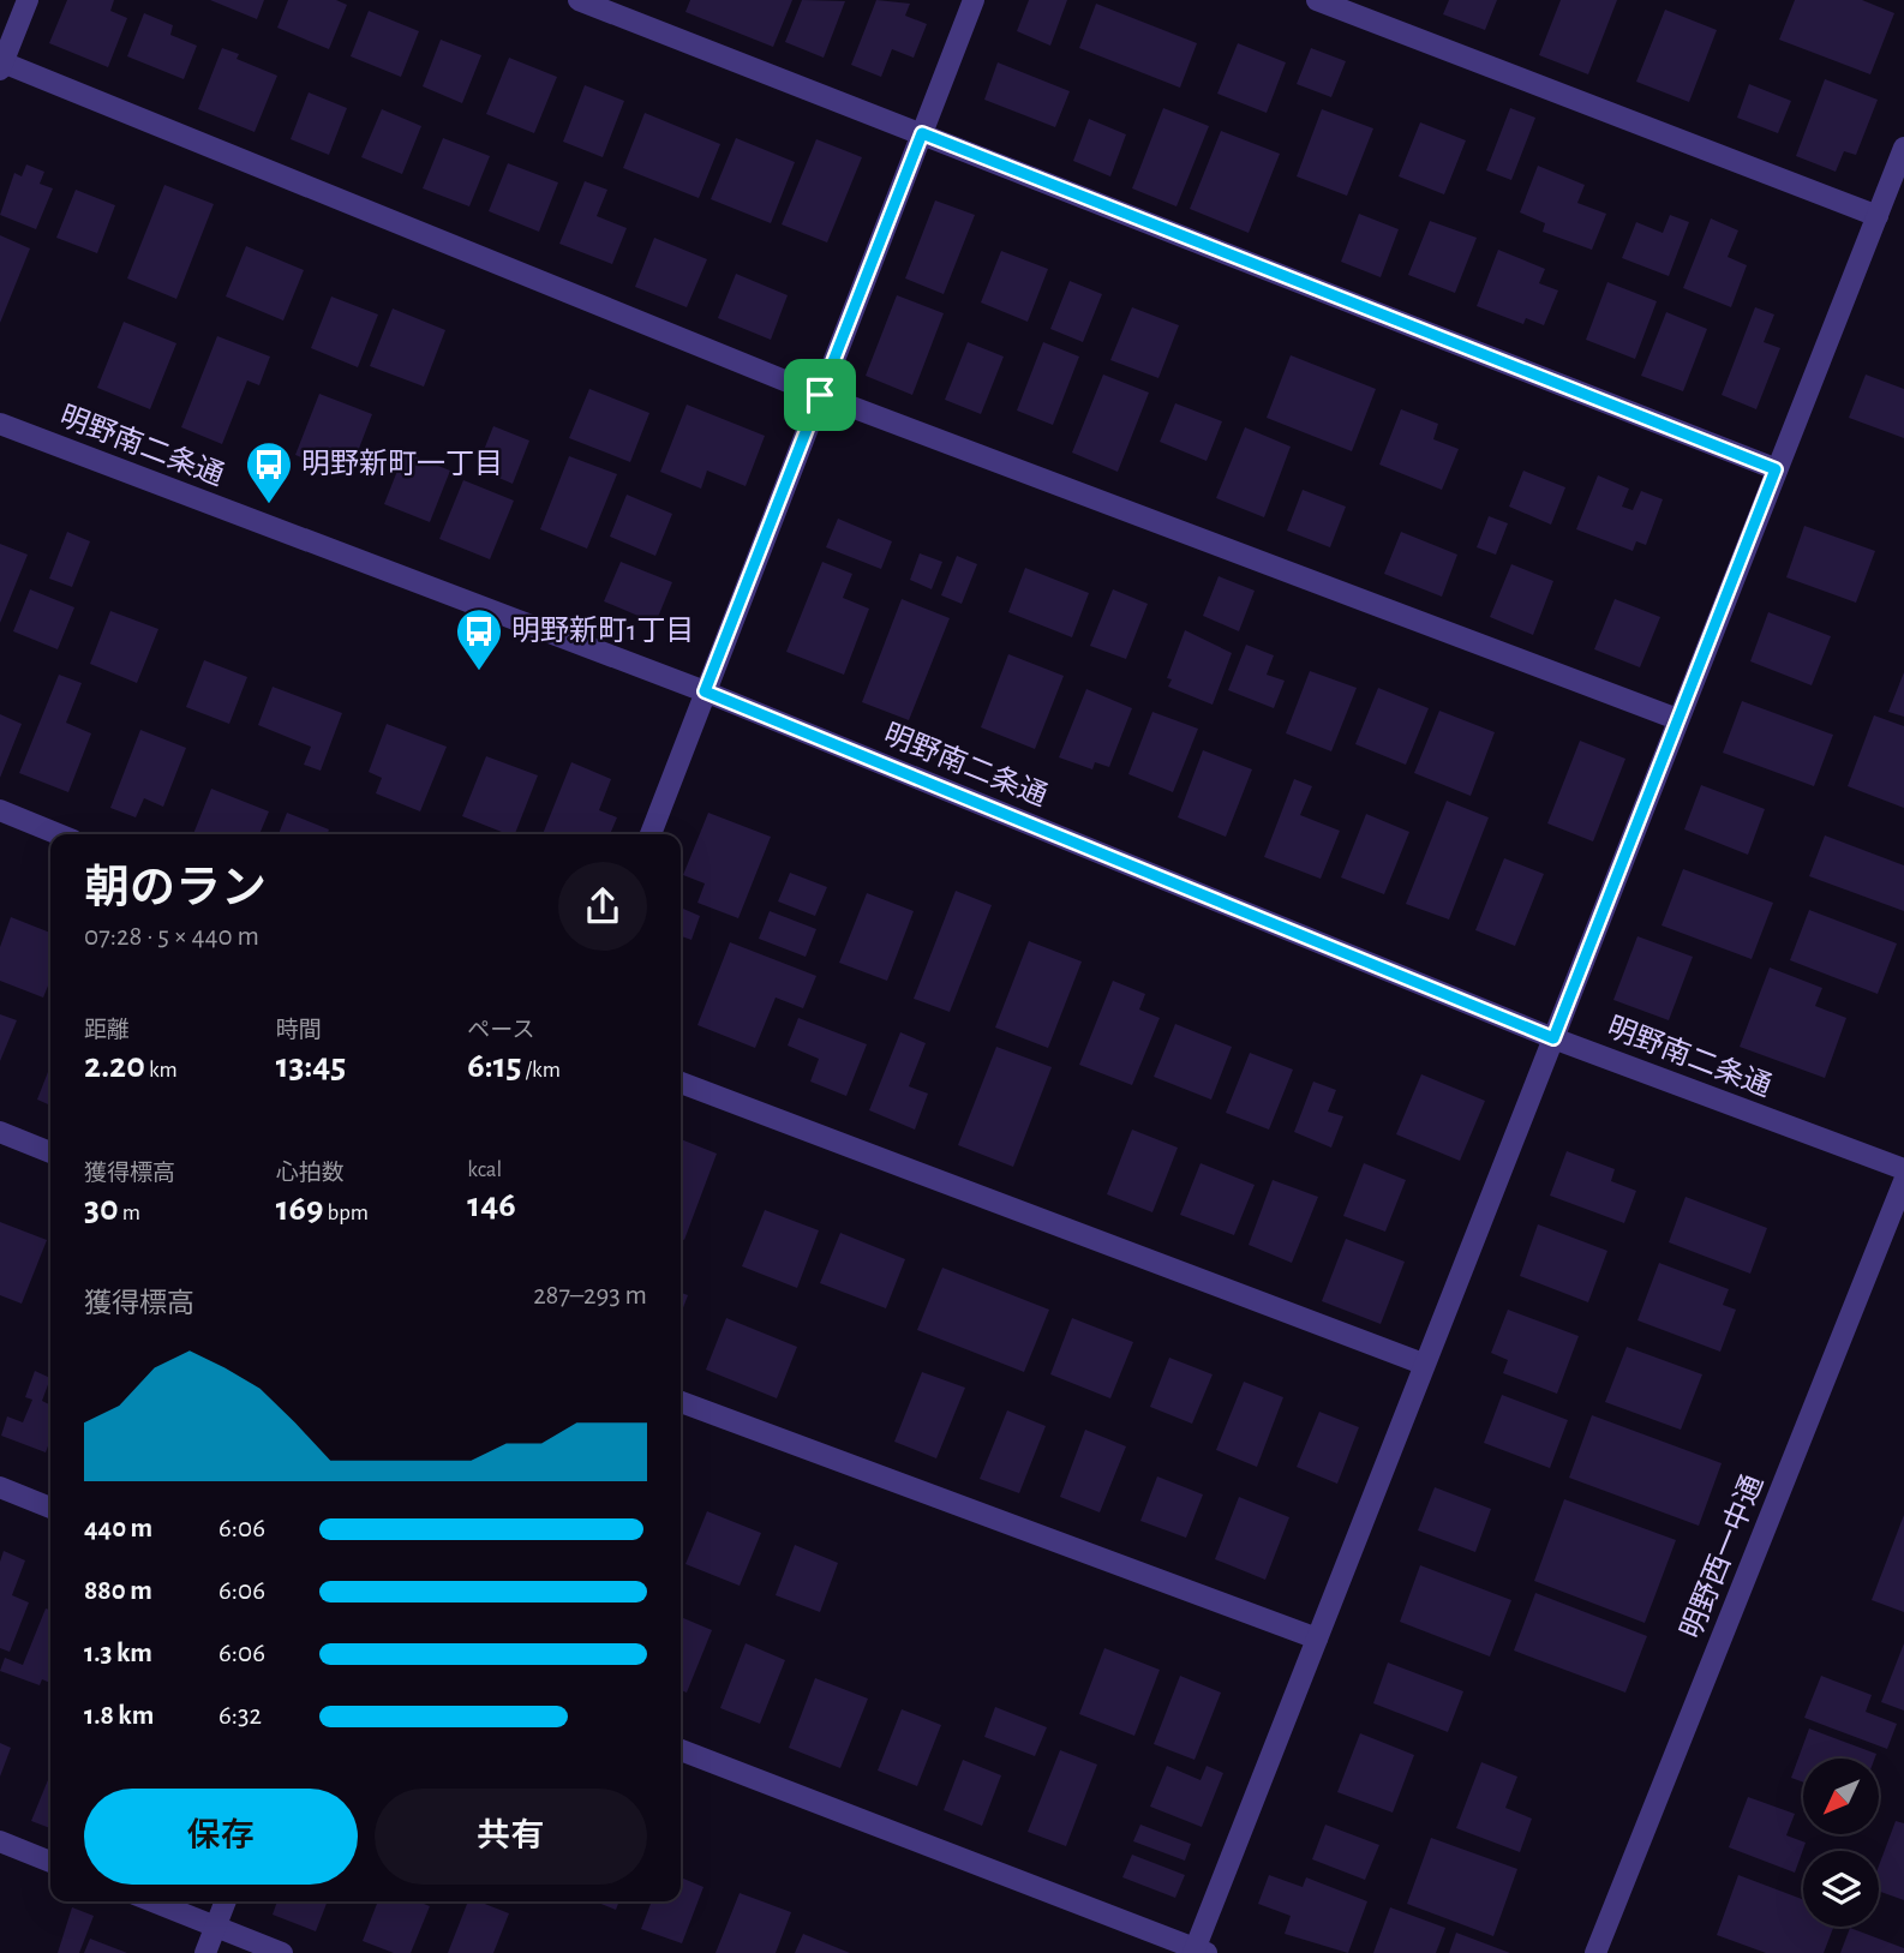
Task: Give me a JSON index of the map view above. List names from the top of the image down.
{
  "streets": {
    "street": ["明野南二条通", "明野西一中通"]
  },
  "places": {
    "bus stop": ["明野新町一丁目", "明野新町1丁目"]
  },
  "north": "bottom left",
  "page": {
    "heading": ["朝のラン", "07:28 · 5 × 440 m"],
    "stats": [
      ["距離", "2.20 km"],
      ["時間", "13:45"],
      ["ペース", "6:15 /km"],
      ["獲得標高", "30 m"],
      ["心拍数", "169 bpm"],
      ["kcal", "146"]
    ],
    "chart": ["獲得標高", "287–293 m"],
    "list": [
      {
        "name": "440 m",
        "note": "6:06"
      },
      {
        "name": "880 m",
        "note": "6:06"
      },
      {
        "name": "1.3 km",
        "note": "6:06"
      },
      {
        "name": "1.8 km",
        "note": "6:32"
      }
    ],
    "buttons": ["保存", "共有"]
  }
}
